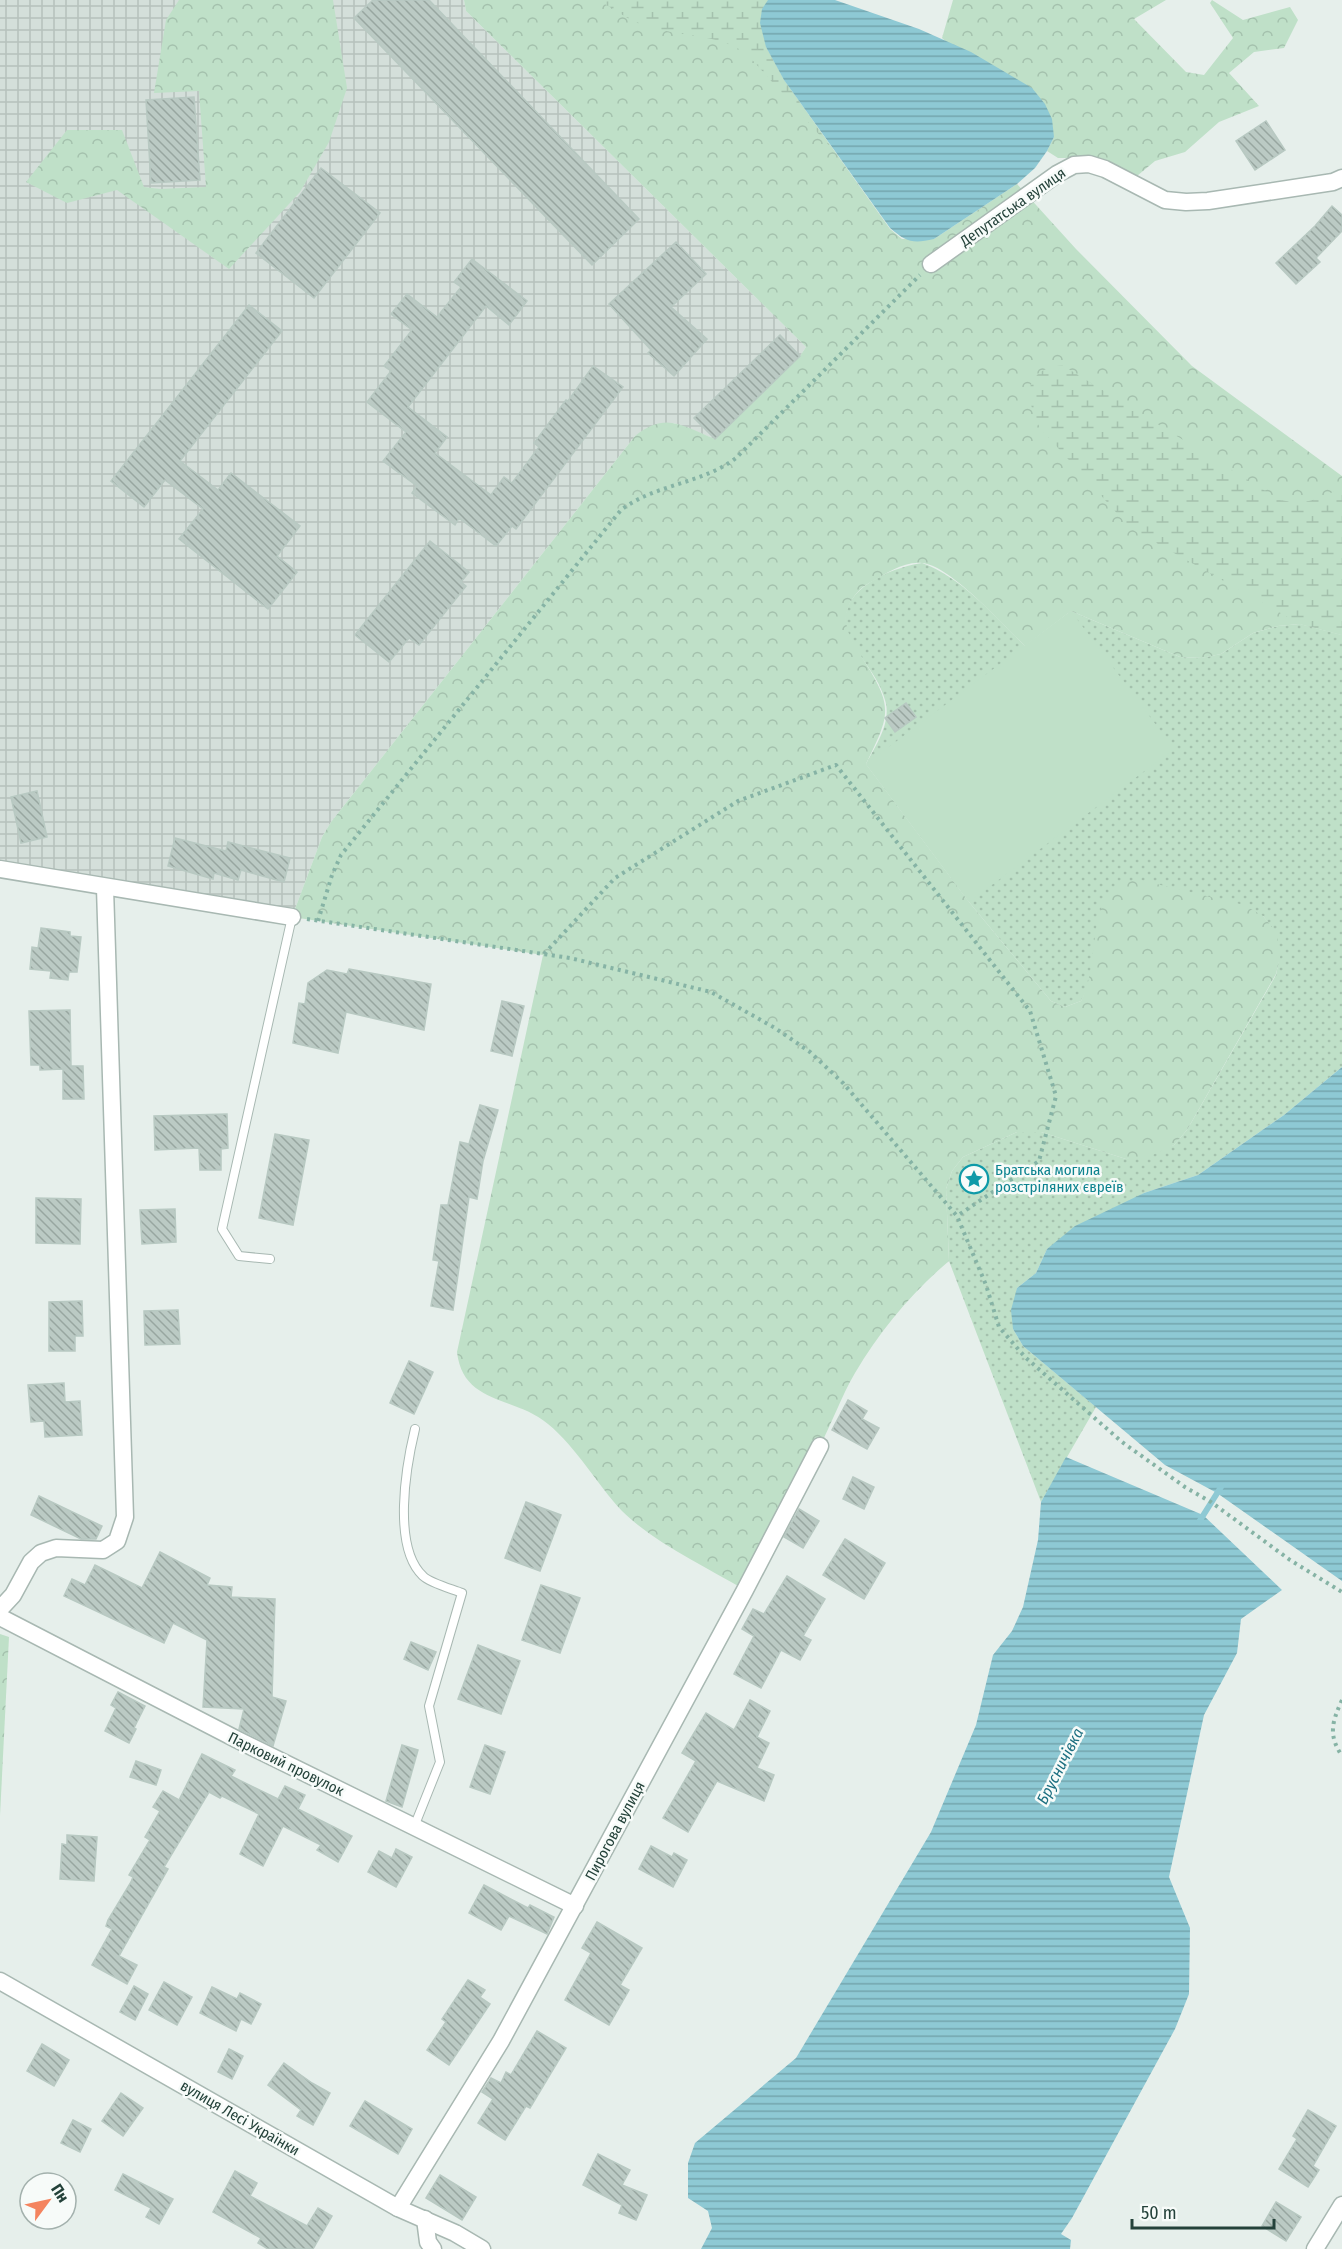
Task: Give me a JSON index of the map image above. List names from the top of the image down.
{
  "streets": {
    "street": [
      "Депутатська вулиця",
      "Парковий провулок",
      "Пирогова вулиця",
      "вулиця Лесі Українки"
    ]
  },
  "crossings": [
    ["Парковий провулок", "Пирогова вулиця"],
    ["Пирогова вулиця", "вулиця Лесі Українки"]
  ],
  "water": ["Брусничівка"],
  "places": {
    "place": ["Братська могила розстріляних євреїв"]
  },
  "scale_bar": "50 m",
  "north": "top right"
}
